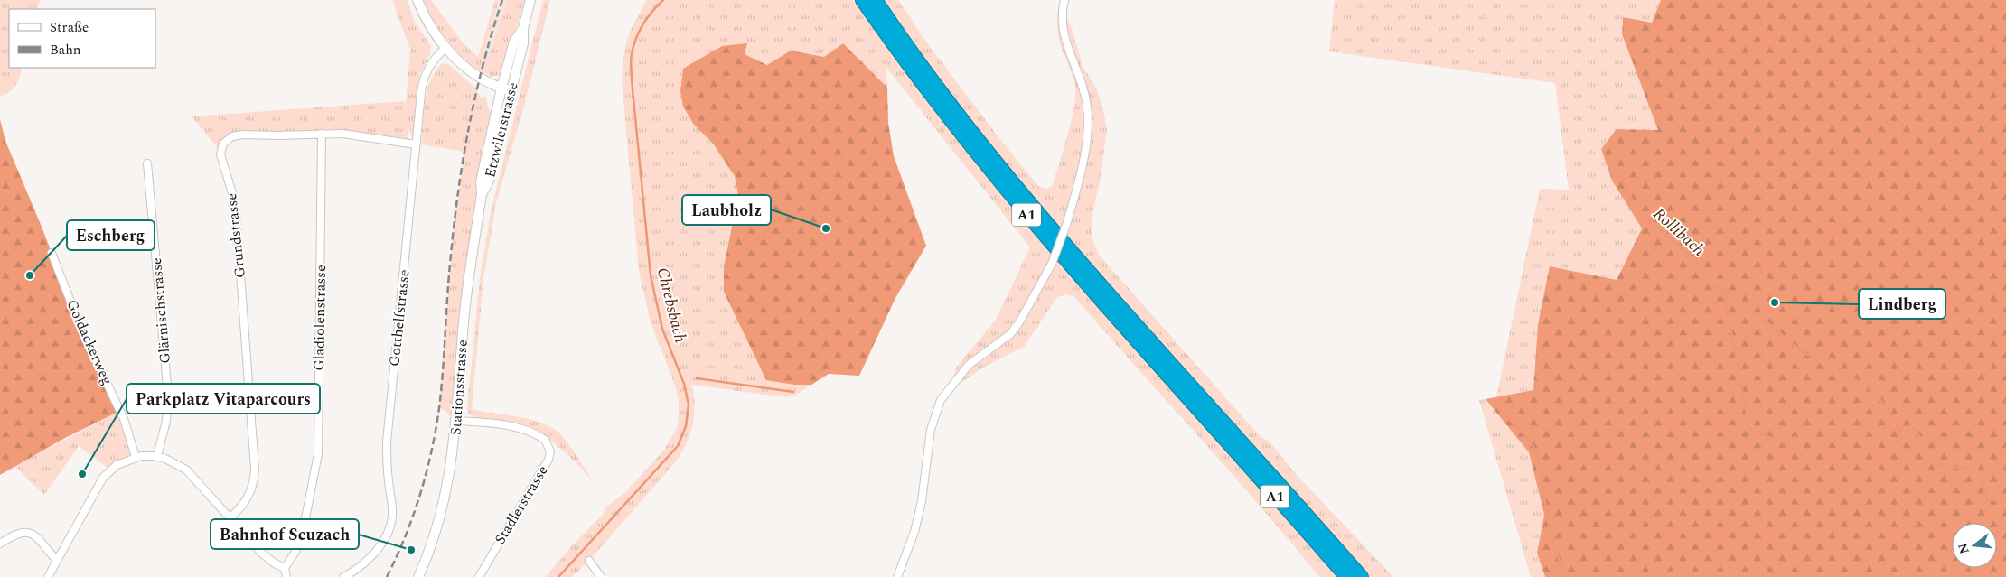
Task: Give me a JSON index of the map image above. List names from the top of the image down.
{
  "streets": {
    "highway": ["A1"],
    "main road": ["Etzwilerstrasse", "Stationsstrasse"],
    "street": [
      "Grundstrasse",
      "Glärnischstrasse",
      "Gladiolenstrasse",
      "Gotthelfstrasse",
      "Goldackerweg",
      "Stadlerstrasse"
    ]
  },
  "crossings": [
    ["Etzwilerstrasse", "Stationsstrasse"],
    ["Grundstrasse", "Gladiolenstrasse"],
    ["Grundstrasse", "Gotthelfstrasse"],
    ["Stationsstrasse", "Stadlerstrasse"]
  ],
  "water": ["Rollibach", "Chrebsbach"],
  "places": [
    "Laubholz",
    "Eschberg",
    "Lindberg",
    "Parkplatz Vitaparcours",
    "Bahnhof Seuzach"
  ],
  "legend": ["Straße", "Bahn"],
  "north": "left"
}
